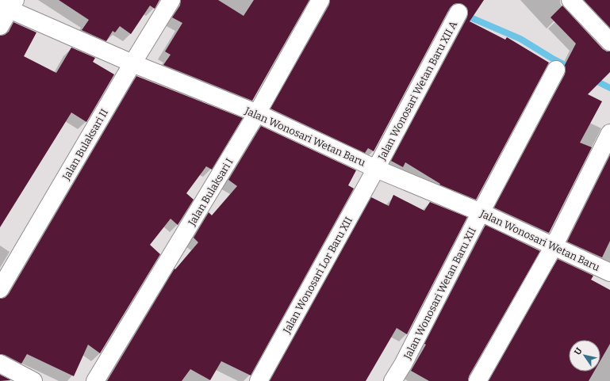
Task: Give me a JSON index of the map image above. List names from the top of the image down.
{
  "streets": {
    "street": [
      "Jalan Wonosari Wetan Baru XII A",
      "Jalan Wonosari Wetan Baru",
      "Jalan Bulaksari II",
      "Jalan Bulaksari I",
      "Jalan Wonosari Lor Baru XII",
      "Jalan Wonosari Wetan Baru XII"
    ]
  },
  "crossings": [
    ["Jalan Wonosari Wetan Baru XII A", "Jalan Wonosari Wetan Baru"],
    ["Jalan Wonosari Wetan Baru XII A", "Jalan Wonosari Lor Baru XII"],
    ["Jalan Wonosari Wetan Baru", "Jalan Bulaksari II"],
    ["Jalan Wonosari Wetan Baru", "Jalan Bulaksari I"],
    ["Jalan Wonosari Wetan Baru", "Jalan Wonosari Lor Baru XII"],
    ["Jalan Wonosari Wetan Baru", "Jalan Wonosari Wetan Baru XII"]
  ],
  "north": "top left"
}
